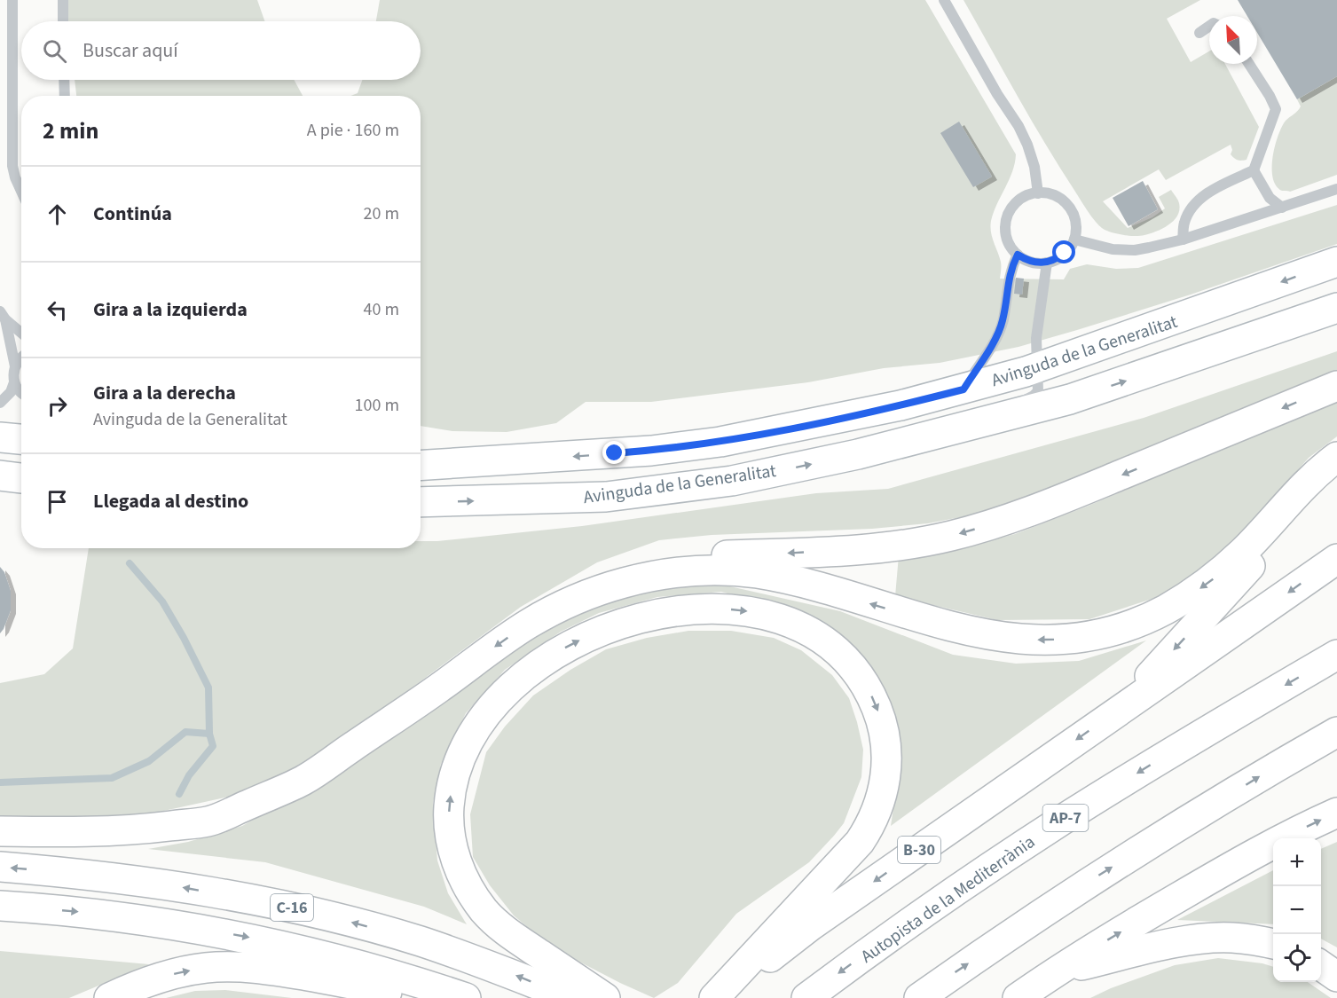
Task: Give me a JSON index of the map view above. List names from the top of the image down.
{
  "streets": {
    "main road": [
      "Avinguda de la Generalitat",
      "AP-7",
      "B-30",
      "Autopista de la Mediterrània",
      "C-16"
    ]
  },
  "north": "top left",
  "page": {
    "search": "Buscar aquí",
    "heading": ["2 min", "A pie · 160 m"],
    "list": [
      ["Continúa", "20 m"],
      ["Gira a la izquierda", "40 m"],
      ["Gira a la derecha", "Avinguda de la Generalitat", "100 m"],
      "Llegada al destino"
    ],
    "map_buttons": ["+", "−"]
  }
}
